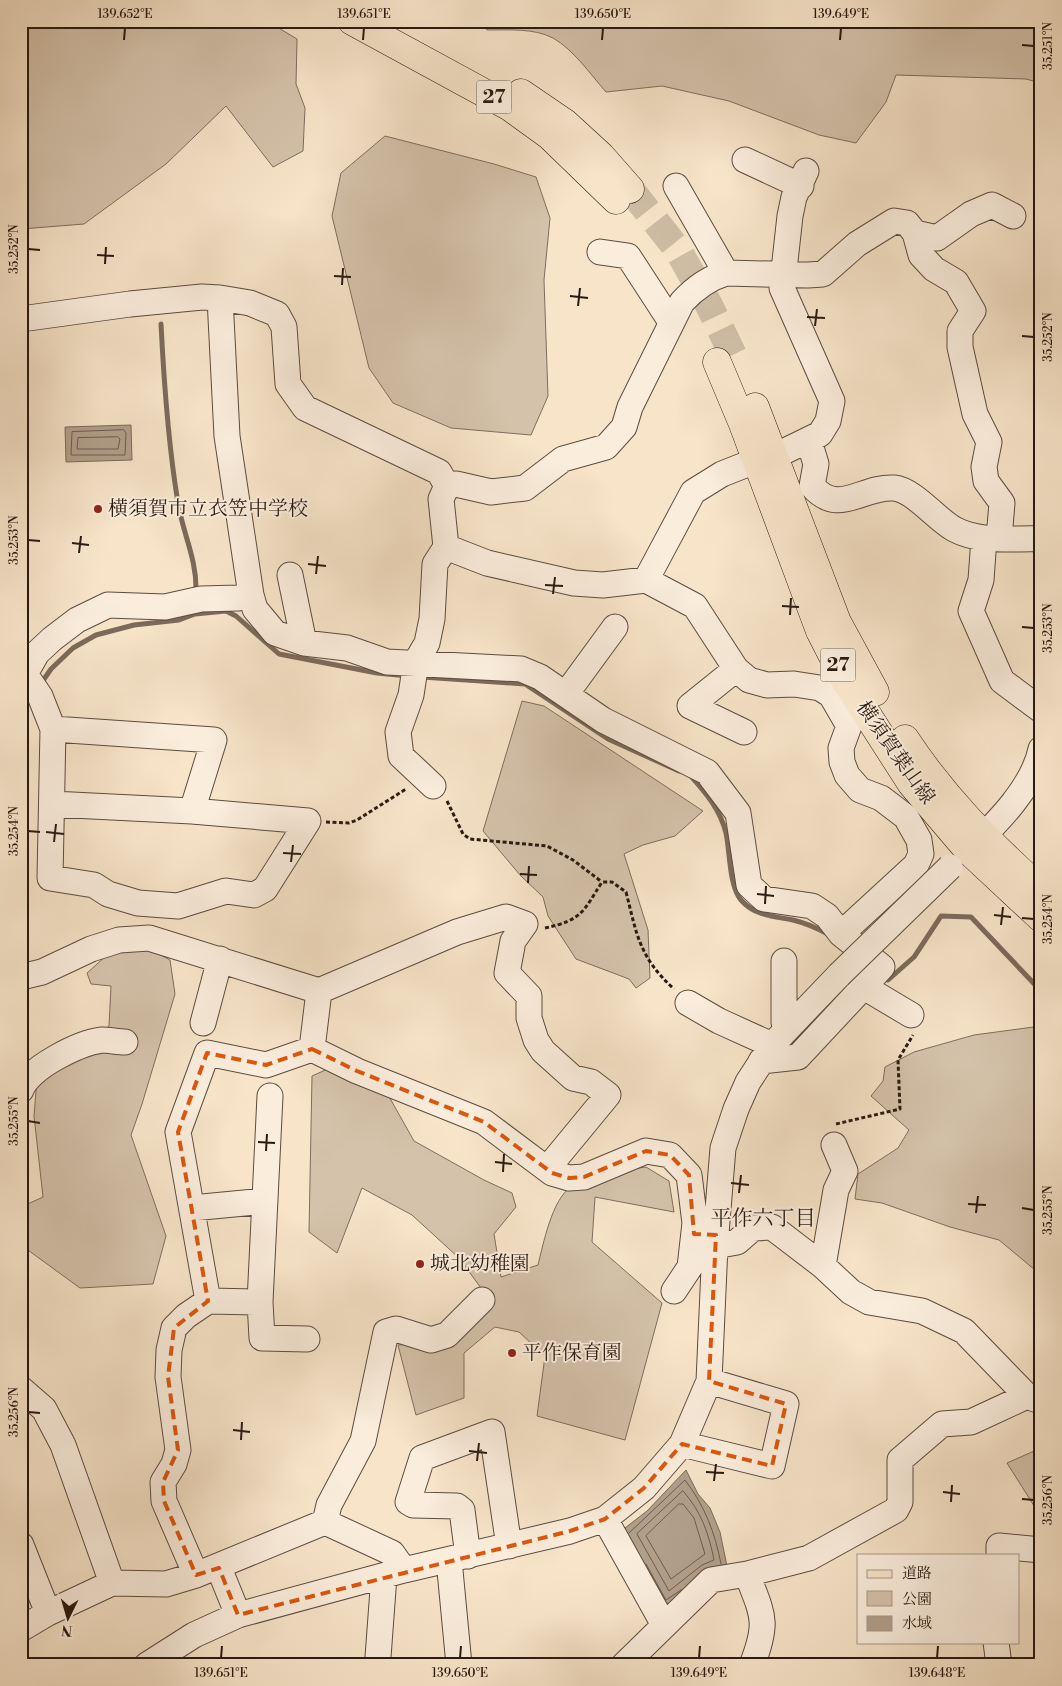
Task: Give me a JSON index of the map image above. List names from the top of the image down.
{
  "streets": {
    "main road": ["27", "横須賀葉山線"]
  },
  "districts": ["平作六丁目"],
  "places": ["横須賀市立衣笠中学校", "城北幼稚園", "平作保育園"],
  "legend": ["道路", "公園", "水域"],
  "north": "bottom",
  "coordinates": [
    "139.652°E",
    "139.651°E",
    "139.650°E",
    "139.649°E",
    "35.251°N",
    "35.252°N",
    "35.253°N",
    "35.254°N",
    "35.255°N",
    "35.256°N",
    "139.648°E"
  ]
}
